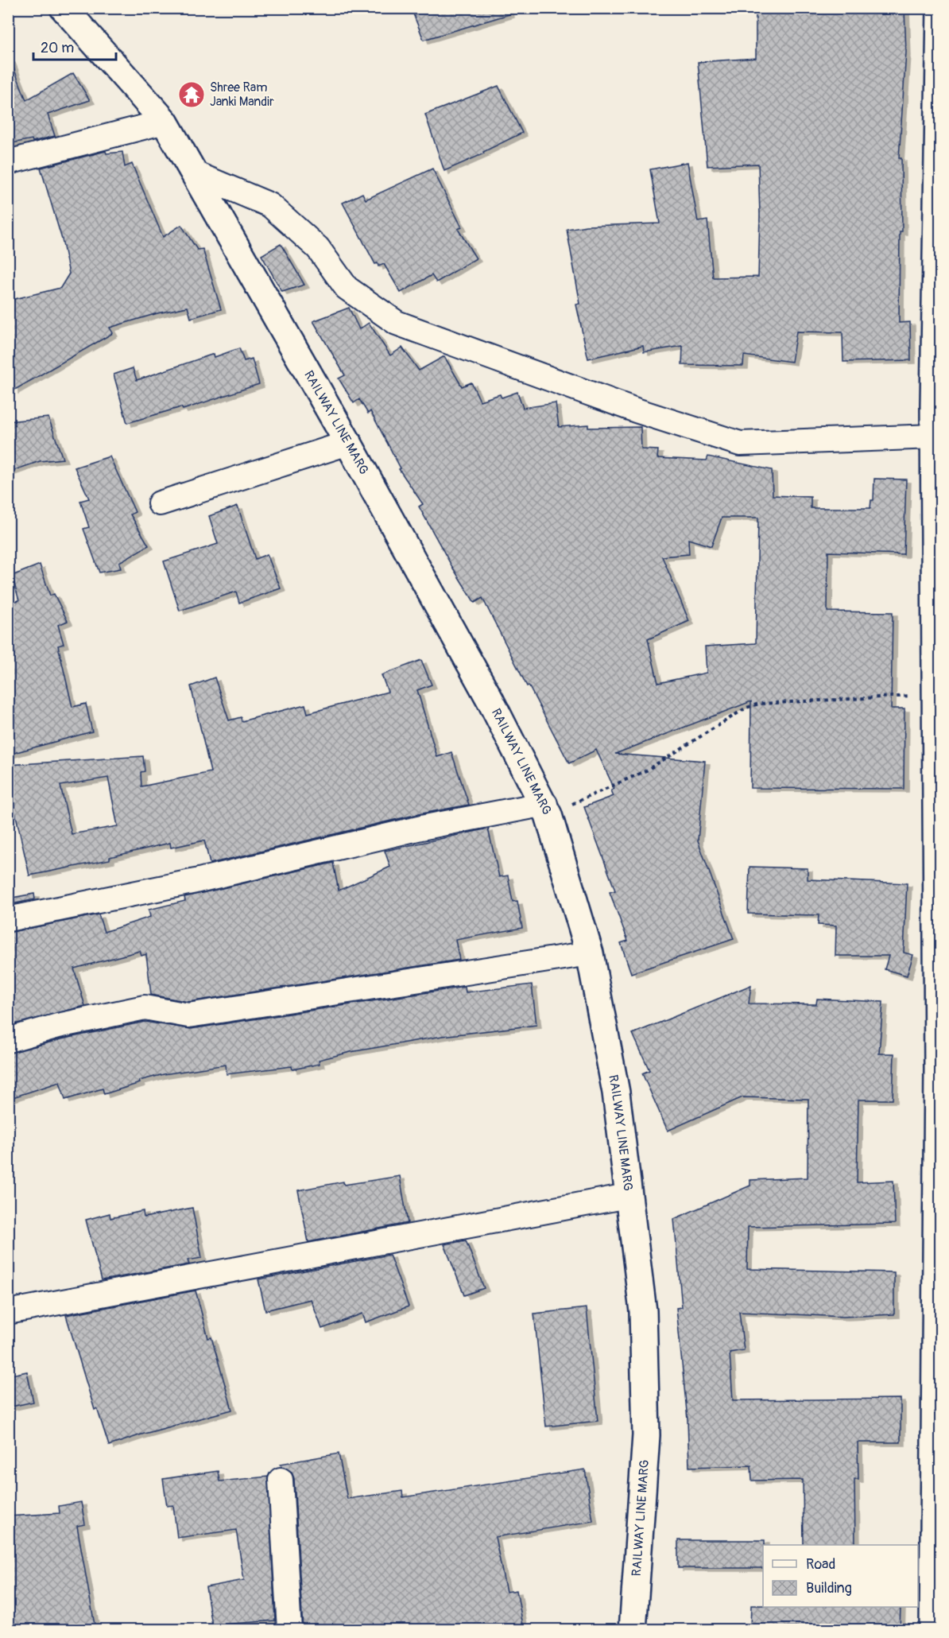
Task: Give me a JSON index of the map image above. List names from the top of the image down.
{
  "streets": {
    "main road": ["RAILWAY LINE MARG"]
  },
  "places": {
    "temple": ["Shree Ram Janki Mandir"]
  },
  "legend": ["Road", "Building"],
  "scale_bar": "20 m"
}
